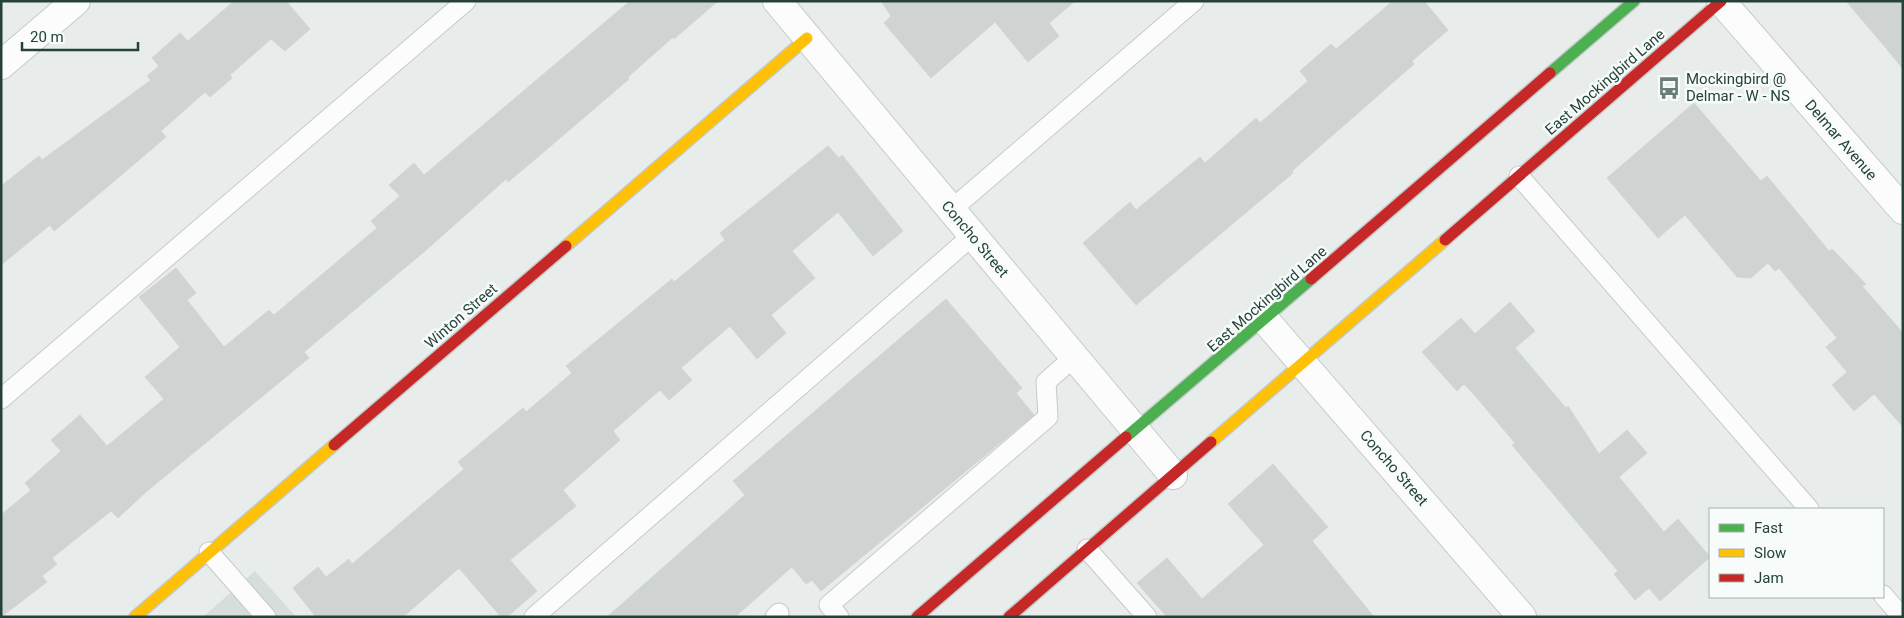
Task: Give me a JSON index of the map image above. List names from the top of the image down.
{
  "streets": {
    "main road": ["East Mockingbird Lane", "Winton Street"],
    "street": ["Delmar Avenue", "Concho Street"]
  },
  "crossings": [
    ["East Mockingbird Lane", "Delmar Avenue"],
    ["East Mockingbird Lane", "Concho Street"],
    ["Concho Street", "Winton Street"]
  ],
  "places": {
    "bus stop": ["Mockingbird @ Delmar - W - NS"]
  },
  "legend": ["Fast", "Slow", "Jam"],
  "scale_bar": "20 m"
}
